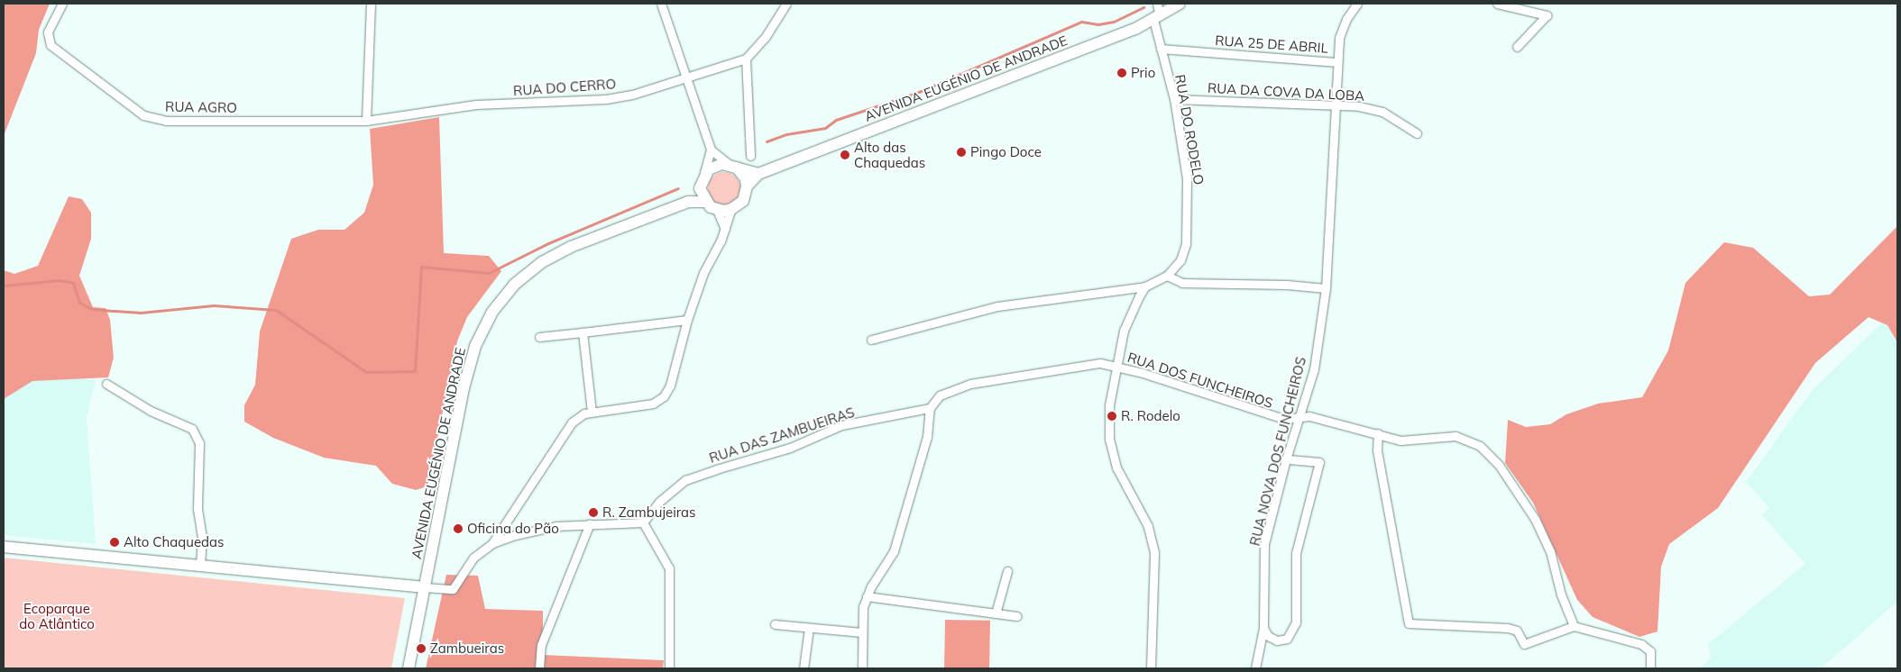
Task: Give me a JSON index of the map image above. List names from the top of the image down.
{
  "streets": {
    "main road": ["AVENIDA EUGÉNIO DE ANDRADE"],
    "street": [
      "RUA 25 DE ABRIL",
      "RUA DO CERRO",
      "RUA DA COVA DA LOBA",
      "RUA AGRO",
      "RUA DO RODELO",
      "RUA DOS FUNCHEIROS",
      "RUA DAS ZAMBUEIRAS",
      "RUA NOVA DOS FUNCHEIROS"
    ]
  },
  "crossings": [
    ["RUA 25 DE ABRIL", "RUA DA COVA DA LOBA"],
    ["RUA 25 DE ABRIL", "RUA DO RODELO"],
    ["RUA 25 DE ABRIL", "RUA NOVA DOS FUNCHEIROS"],
    ["AVENIDA EUGÉNIO DE ANDRADE", "RUA DO RODELO"],
    ["RUA DO CERRO", "RUA AGRO"],
    ["RUA DA COVA DA LOBA", "RUA DO RODELO"],
    ["RUA DA COVA DA LOBA", "RUA NOVA DOS FUNCHEIROS"],
    ["RUA DOS FUNCHEIROS", "RUA NOVA DOS FUNCHEIROS"]
  ],
  "parks": ["Ecoparque do Atlântico"],
  "places": [
    "Prio",
    "Pingo Doce",
    "Alto das Chaquedas",
    "R. Rodelo",
    "R. Zambujeiras",
    "Oficina do Pão",
    "Alto Chaquedas",
    "Zambueiras"
  ]
}
